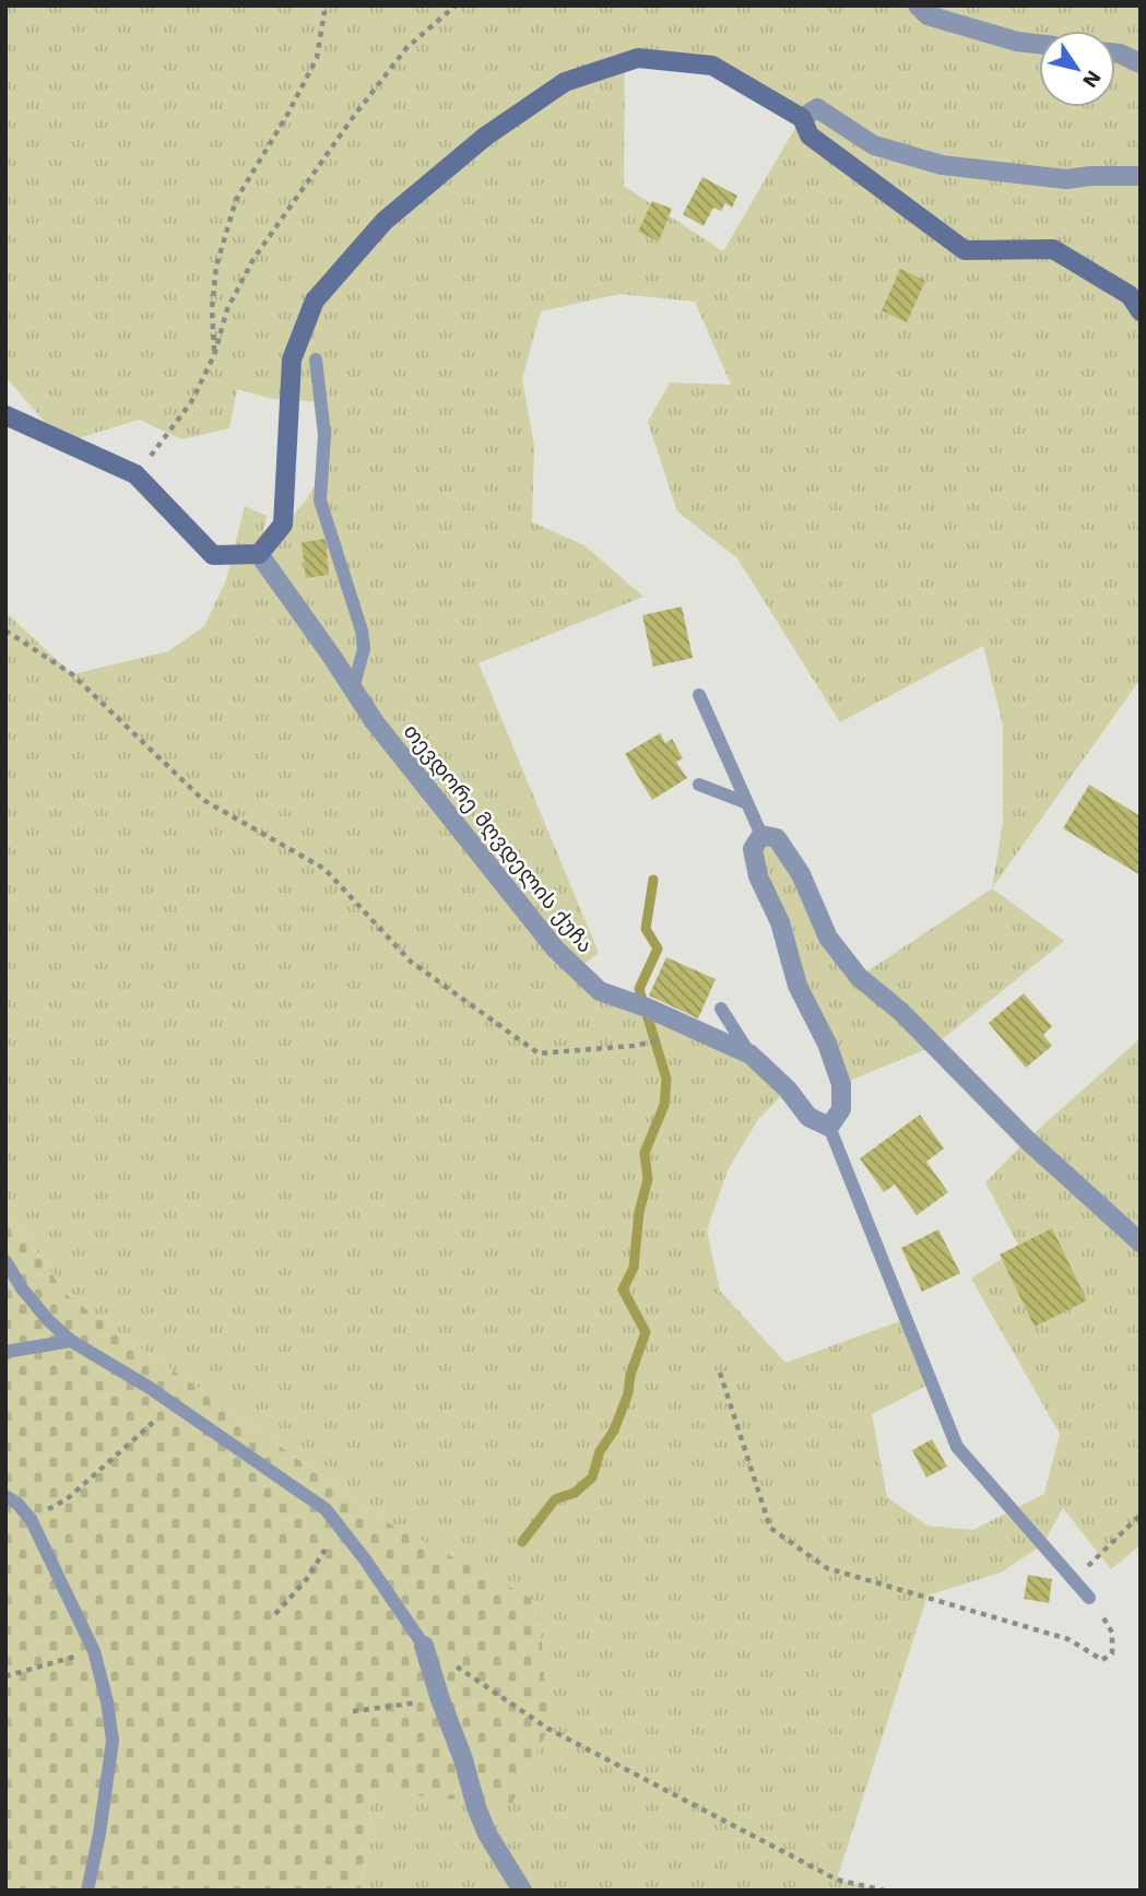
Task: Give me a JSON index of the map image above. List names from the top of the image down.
{
  "streets": {
    "street": ["თევდორე მღვდელის ქუჩა"]
  },
  "north": "bottom right"
}
